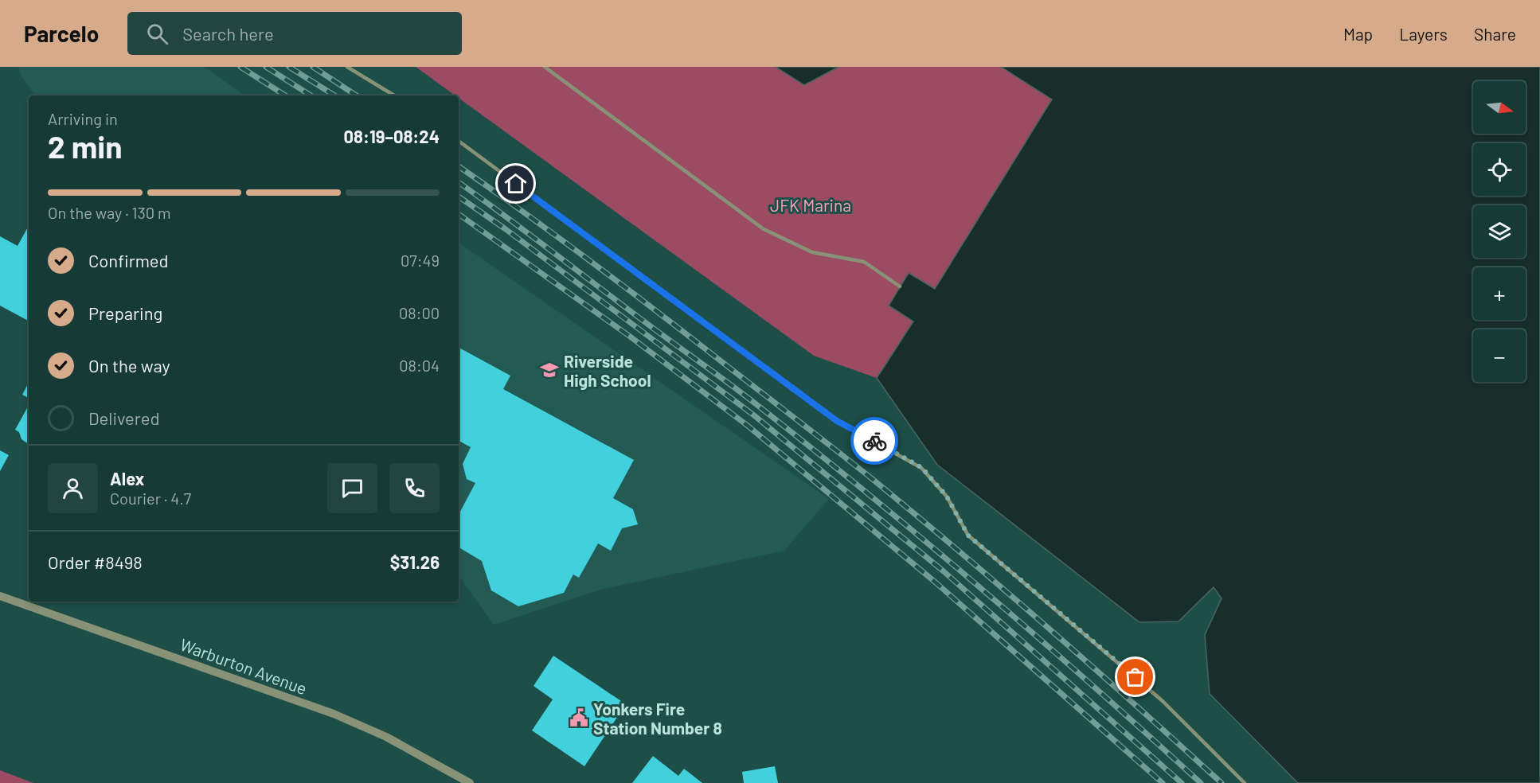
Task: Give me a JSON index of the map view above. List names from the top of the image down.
{
  "streets": {
    "street": ["Warburton Avenue"]
  },
  "parks": ["JFK Marina"],
  "places": {
    "school or university": ["Riverside High School"],
    "public building": ["Yonkers Fire Station Number 8"]
  },
  "north": "right",
  "page": {
    "header": "Parcelo",
    "search": "Search here",
    "nav": ["Map", "Layers", "Share"],
    "map_buttons": ["+", "−"],
    "heading": ["2 min", "Arriving in", "08:19–08:24"],
    "panel": [
      "Alex",
      "Courier · 4.7",
      "Order #8498",
      "$31.26"
    ],
    "bar": "On the way · 130 m",
    "list": [
      ["Confirmed", "07:49"],
      ["Preparing", "08:00"],
      ["On the way", "08:04"],
      "Delivered"
    ]
  }
}
